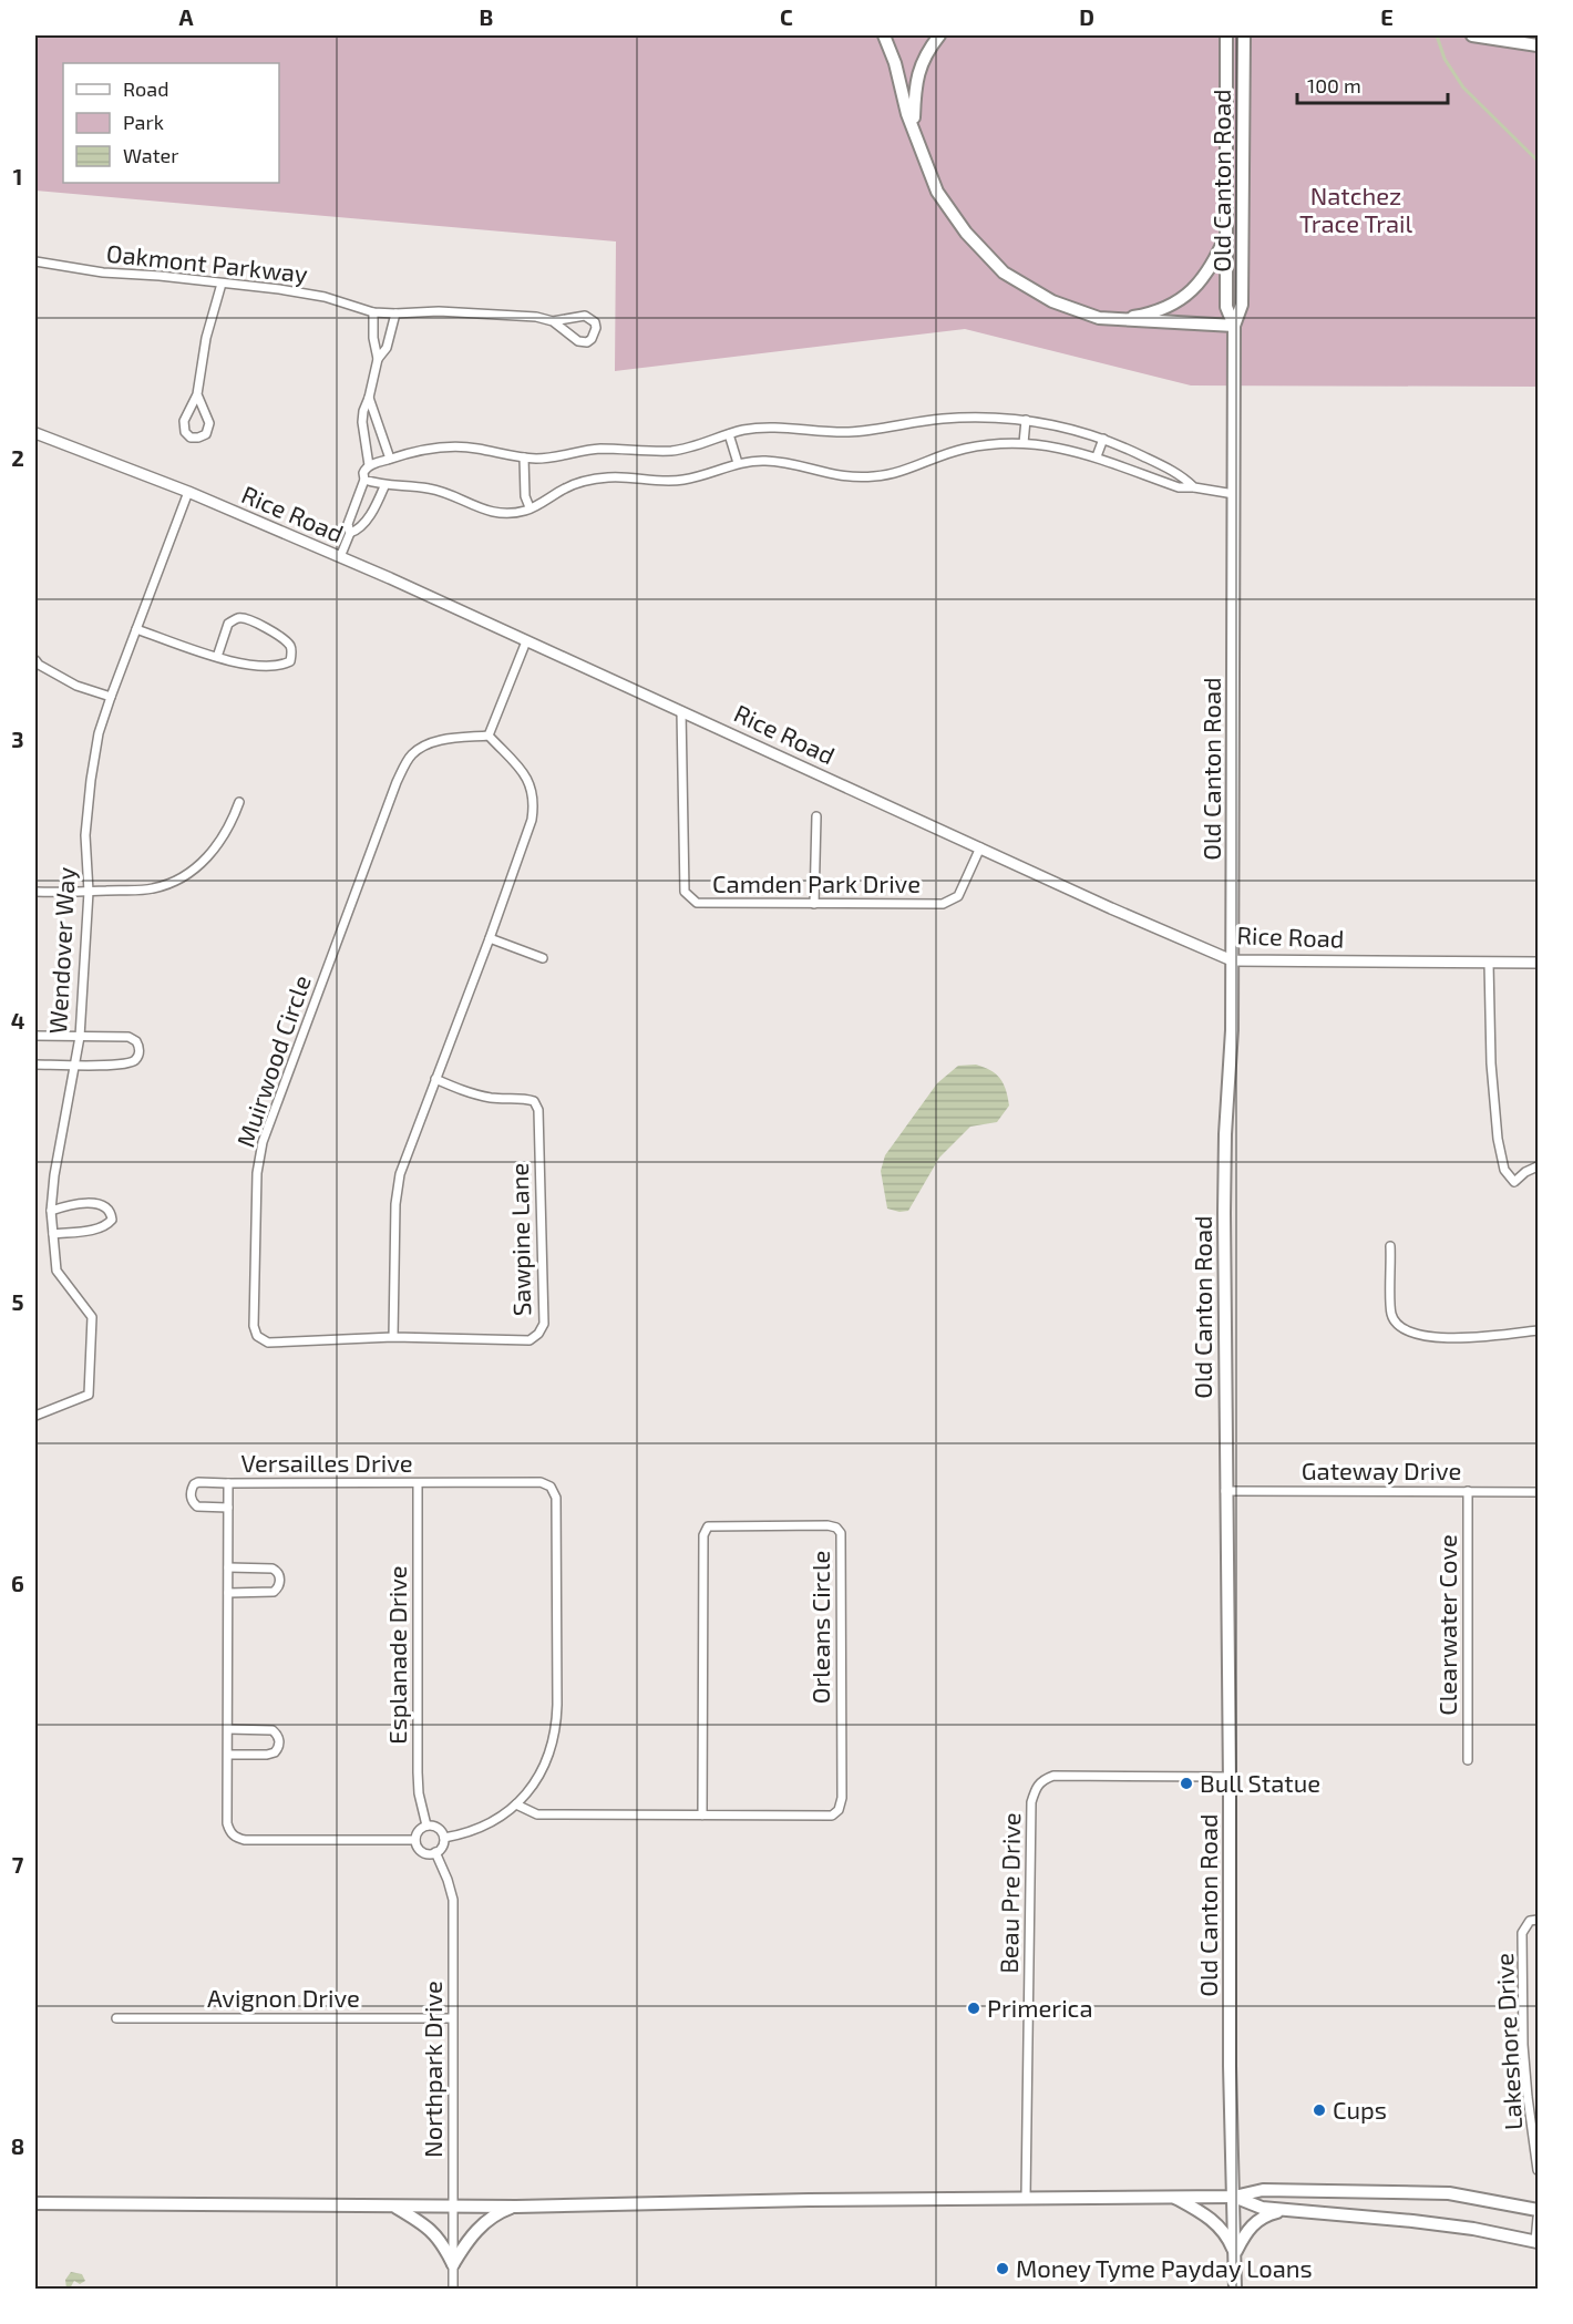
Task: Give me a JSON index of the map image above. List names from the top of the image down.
{
  "streets": {
    "main road": ["Old Canton Road"],
    "street": [
      "Oakmont Parkway",
      "Rice Road",
      "Camden Park Drive",
      "Wendover Way",
      "Muirwood Circle",
      "Sawpine Lane",
      "Versailles Drive",
      "Gateway Drive",
      "Clearwater Cove",
      "Orleans Circle",
      "Esplanade Drive",
      "Beau Pre Drive",
      "Avignon Drive",
      "Lakeshore Drive",
      "Northpark Drive"
    ]
  },
  "crossings": [
    ["Old Canton Road", "Rice Road"],
    ["Old Canton Road", "Gateway Drive"],
    ["Old Canton Road", "Beau Pre Drive"],
    ["Rice Road", "Camden Park Drive"],
    ["Rice Road", "Wendover Way"],
    ["Muirwood Circle", "Sawpine Lane"],
    ["Versailles Drive", "Orleans Circle"],
    ["Versailles Drive", "Esplanade Drive"],
    ["Versailles Drive", "Northpark Drive"],
    ["Gateway Drive", "Clearwater Cove"],
    ["Esplanade Drive", "Northpark Drive"],
    ["Avignon Drive", "Northpark Drive"]
  ],
  "parks": ["Natchez Trace Trail"],
  "places": [
    "Bull Statue",
    "Primerica",
    "Cups",
    "Money Tyme Payday Loans"
  ],
  "legend": ["Road", "Park", "Water"],
  "scale_bar": "100 m",
  "grid": {
    "columns": [
      "A",
      "B",
      "C",
      "D",
      "E"
    ],
    "rows": [
      "1",
      "2",
      "3",
      "4",
      "5",
      "6",
      "7",
      "8"
    ]
  }
}
